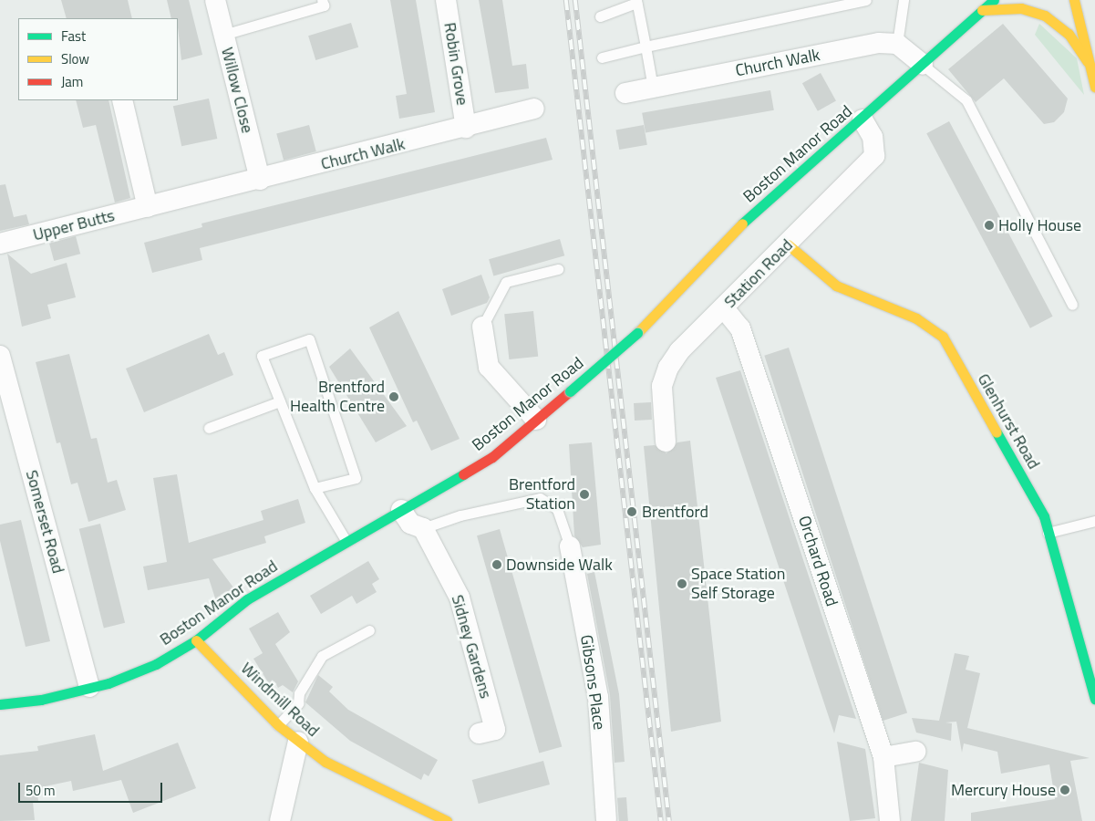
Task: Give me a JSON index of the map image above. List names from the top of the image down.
{
  "streets": {
    "main road": ["Boston Manor Road", "Glenhurst Road", "Windmill Road"],
    "street": [
      "Church Walk",
      "Robin Grove",
      "Willow Close",
      "Upper Butts",
      "Station Road",
      "Somerset Road",
      "Orchard Road",
      "Sidney Gardens",
      "Gibsons Place"
    ]
  },
  "crossings": [
    ["Church Walk", "Robin Grove"],
    ["Church Walk", "Willow Close"],
    ["Church Walk", "Upper Butts"],
    ["Boston Manor Road", "Station Road"],
    ["Boston Manor Road", "Somerset Road"],
    ["Boston Manor Road", "Sidney Gardens"],
    ["Boston Manor Road", "Windmill Road"],
    ["Station Road", "Glenhurst Road"],
    ["Station Road", "Orchard Road"]
  ],
  "places": [
    "Holly House",
    "Brentford Health Centre",
    "Brentford Station",
    "Brentford",
    "Downside Walk",
    "Space Station Self Storage",
    "Mercury House"
  ],
  "legend": ["Fast", "Slow", "Jam"],
  "scale_bar": "50 m"
}
